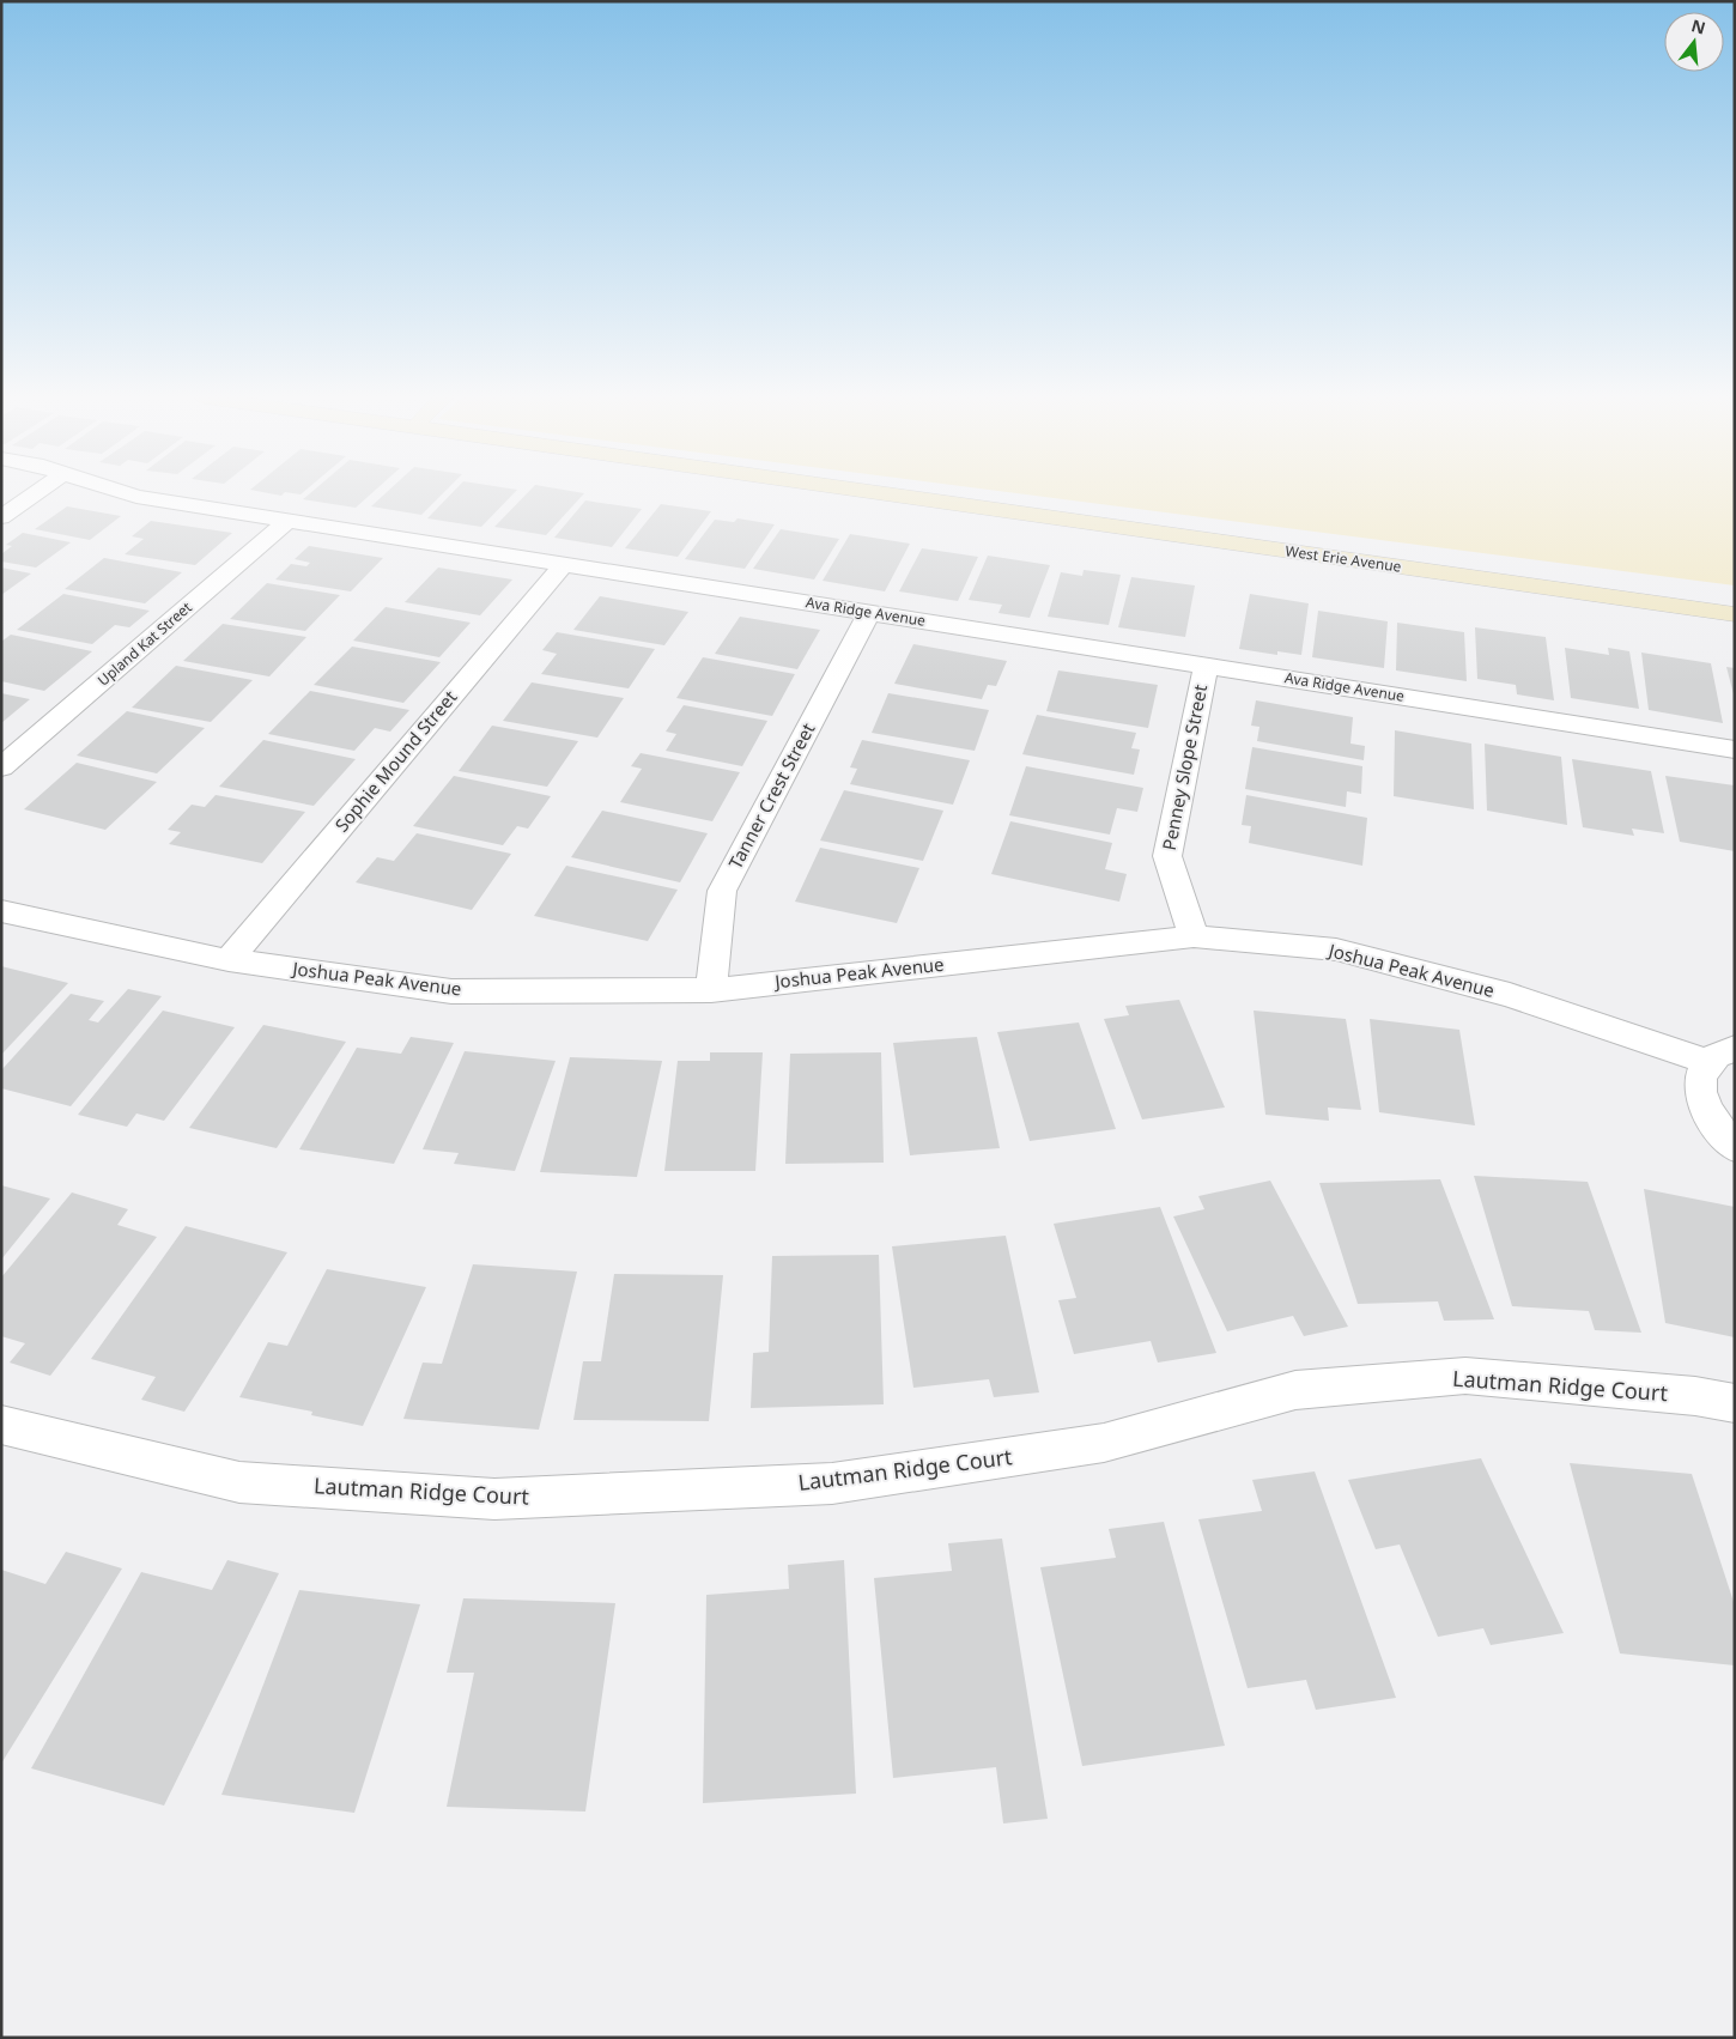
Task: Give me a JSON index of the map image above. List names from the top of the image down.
{
  "streets": {
    "street": [
      "West Erie Avenue",
      "Ava Ridge Avenue",
      "Upland Kat Street",
      "Sophie Mound Street",
      "Penney Slope Street",
      "Tanner Crest Street",
      "Joshua Peak Avenue",
      "Lautman Ridge Court"
    ]
  },
  "crossings": [
    ["Ava Ridge Avenue", "Upland Kat Street"],
    ["Ava Ridge Avenue", "Sophie Mound Street"],
    ["Ava Ridge Avenue", "Penney Slope Street"],
    ["Ava Ridge Avenue", "Tanner Crest Street"],
    ["Sophie Mound Street", "Joshua Peak Avenue"],
    ["Penney Slope Street", "Joshua Peak Avenue"],
    ["Tanner Crest Street", "Joshua Peak Avenue"]
  ],
  "north": "top"
}
